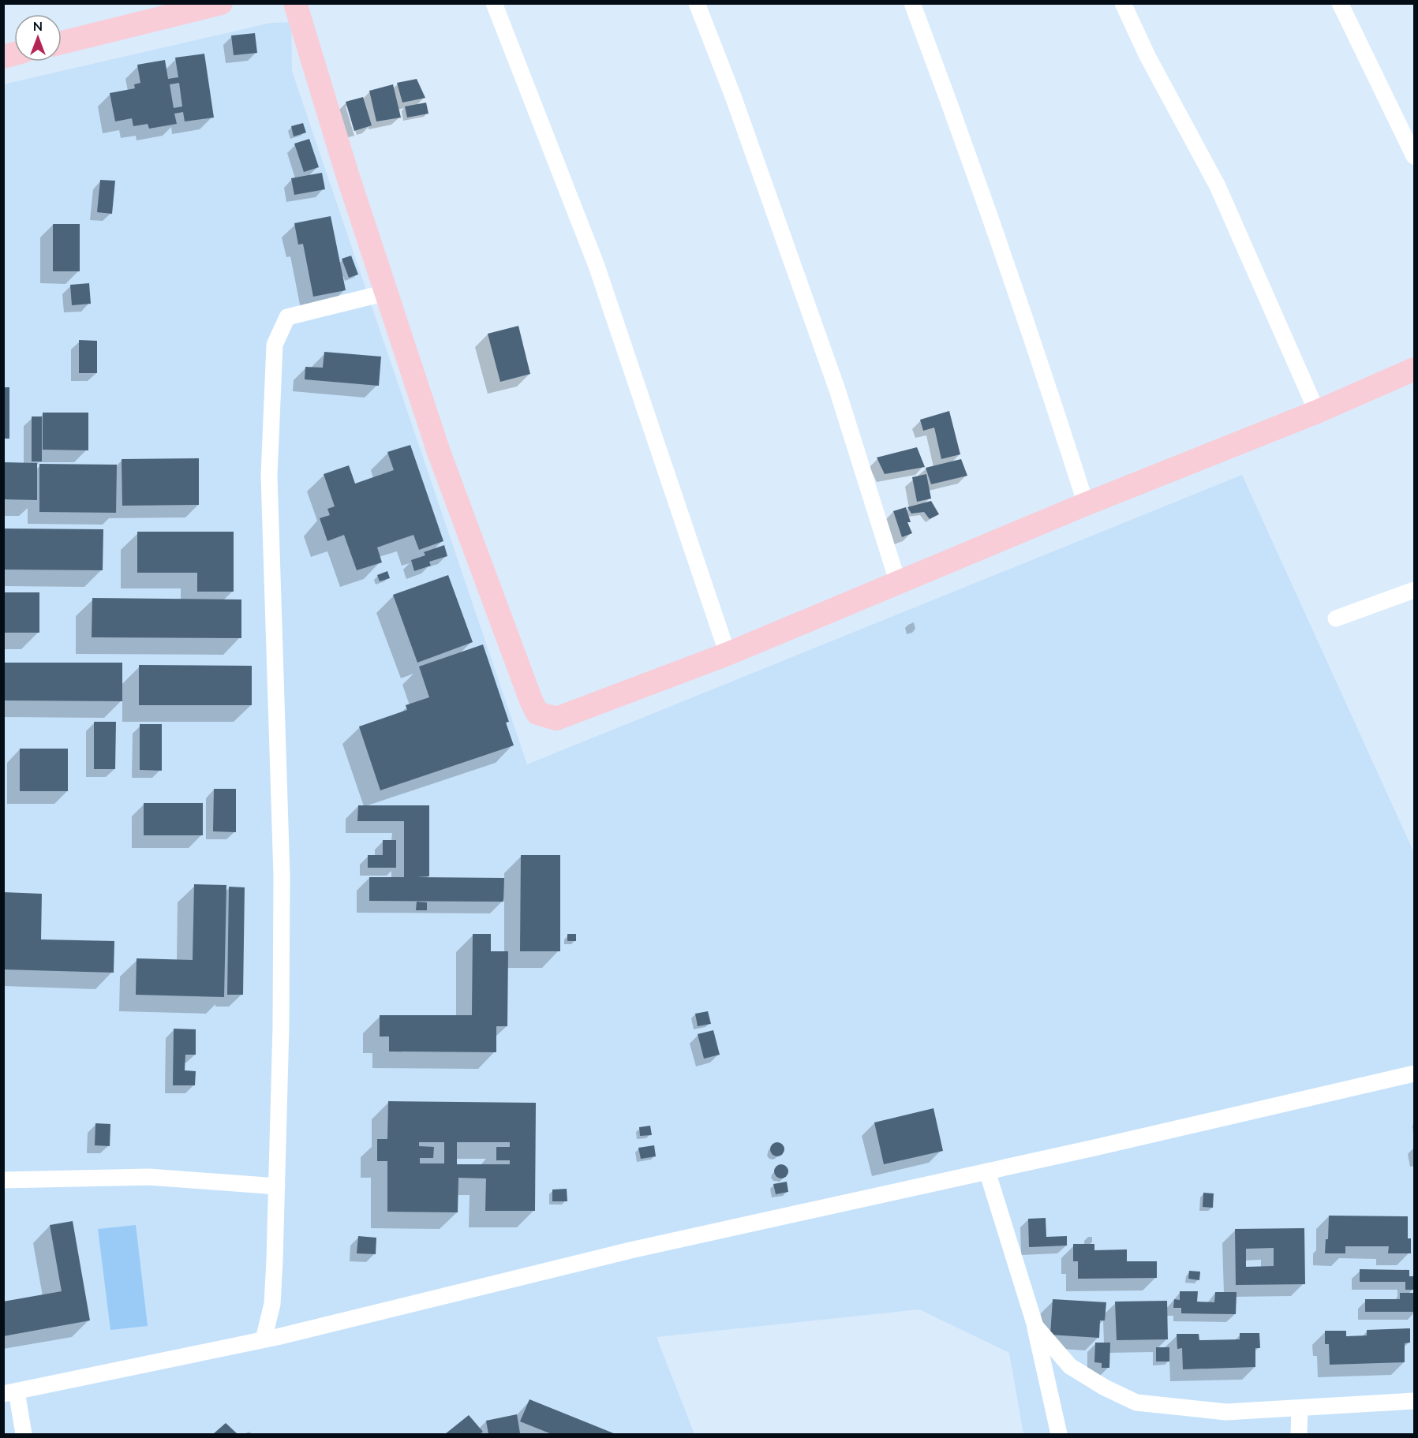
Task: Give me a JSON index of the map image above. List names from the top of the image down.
{
  "north": "top"
}
